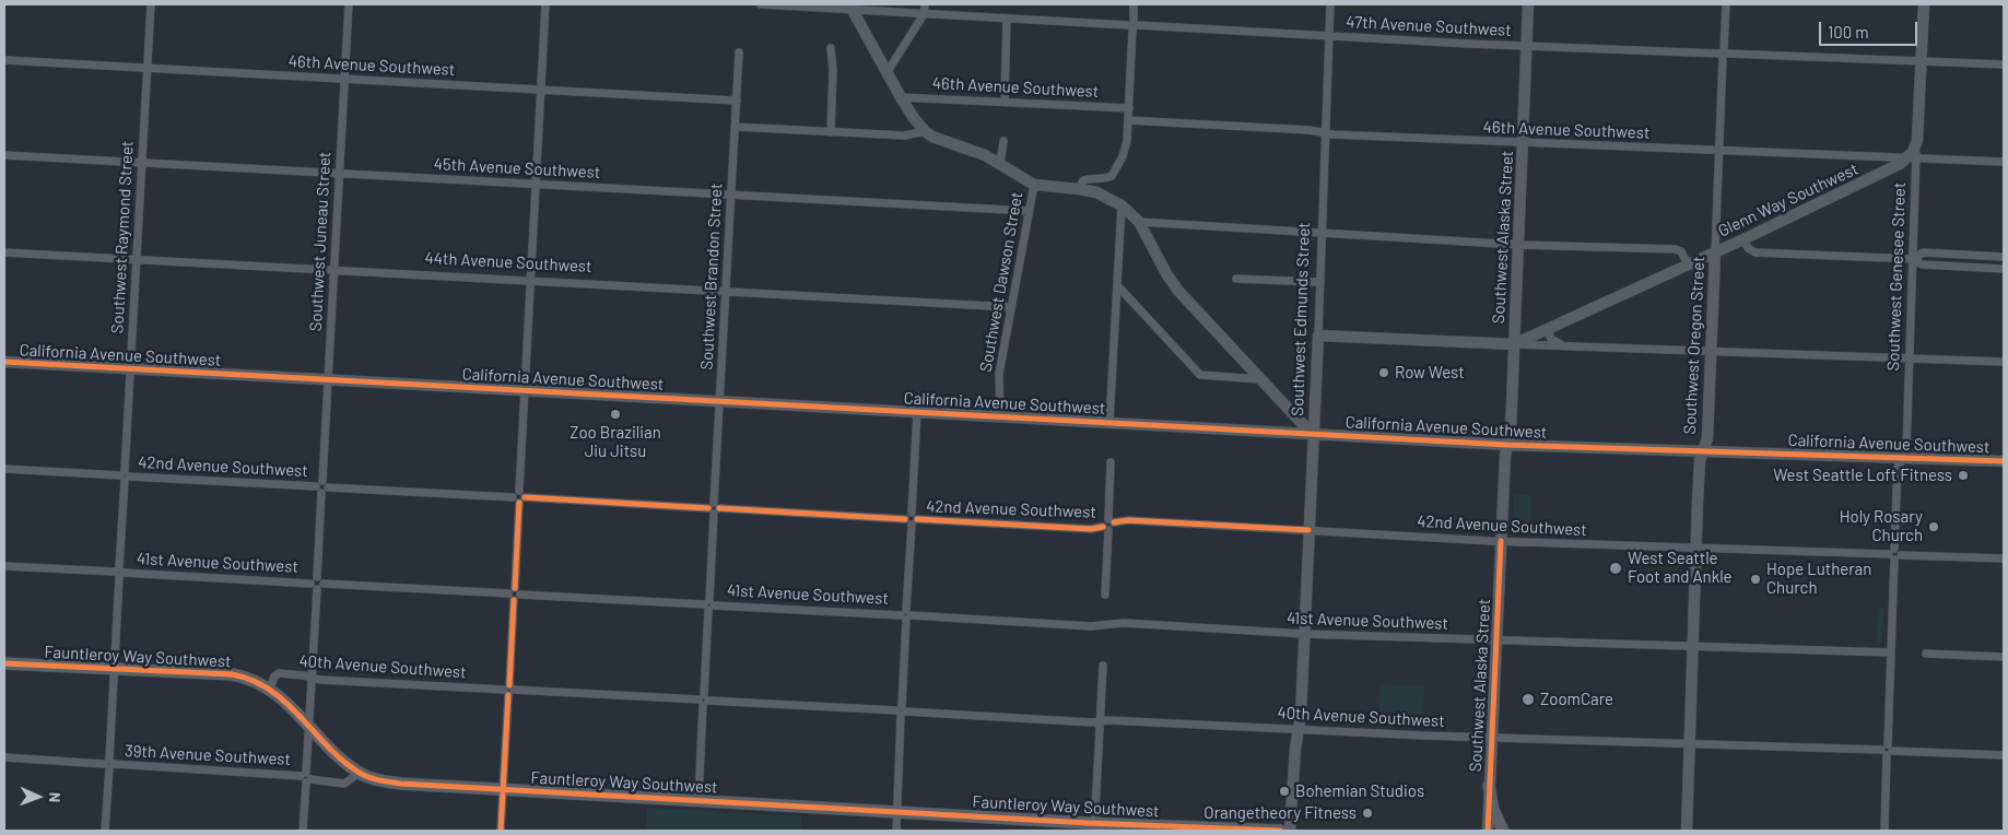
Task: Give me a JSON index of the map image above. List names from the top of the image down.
{
  "streets": {
    "main road": ["Fauntleroy Way Southwest"],
    "street": [
      "47th Avenue Southwest",
      "46th Avenue Southwest",
      "45th Avenue Southwest",
      "Glenn Way Southwest",
      "Southwest Raymond Street",
      "Southwest Alaska Street",
      "Southwest Juneau Street",
      "44th Avenue Southwest",
      "Southwest Brandon Street",
      "Southwest Genesee Street",
      "Southwest Dawson Street",
      "Southwest Edmunds Street",
      "Southwest Oregon Street",
      "California Avenue Southwest",
      "42nd Avenue Southwest",
      "41st Avenue Southwest",
      "40th Avenue Southwest",
      "39th Avenue Southwest"
    ]
  },
  "crossings": [
    ["47th Avenue Southwest", "Southwest Alaska Street"],
    ["47th Avenue Southwest", "Southwest Edmunds Street"],
    ["47th Avenue Southwest", "Southwest Oregon Street"],
    ["46th Avenue Southwest", "Glenn Way Southwest"],
    ["46th Avenue Southwest", "Southwest Raymond Street"],
    ["46th Avenue Southwest", "Southwest Alaska Street"],
    ["46th Avenue Southwest", "Southwest Juneau Street"],
    ["46th Avenue Southwest", "Southwest Brandon Street"],
    ["46th Avenue Southwest", "Southwest Genesee Street"],
    ["46th Avenue Southwest", "Southwest Edmunds Street"],
    ["46th Avenue Southwest", "Southwest Oregon Street"],
    ["45th Avenue Southwest", "Southwest Raymond Street"],
    ["45th Avenue Southwest", "Southwest Juneau Street"],
    ["45th Avenue Southwest", "Southwest Brandon Street"],
    ["45th Avenue Southwest", "Southwest Dawson Street"],
    ["Glenn Way Southwest", "Southwest Alaska Street"],
    ["Glenn Way Southwest", "Southwest Genesee Street"],
    ["Glenn Way Southwest", "Southwest Oregon Street"],
    ["Southwest Raymond Street", "44th Avenue Southwest"],
    ["Southwest Raymond Street", "California Avenue Southwest"],
    ["Southwest Raymond Street", "42nd Avenue Southwest"],
    ["Southwest Raymond Street", "41st Avenue Southwest"],
    ["Southwest Raymond Street", "Fauntleroy Way Southwest"],
    ["Southwest Raymond Street", "39th Avenue Southwest"],
    ["Southwest Alaska Street", "California Avenue Southwest"],
    ["Southwest Alaska Street", "42nd Avenue Southwest"],
    ["Southwest Alaska Street", "41st Avenue Southwest"],
    ["Southwest Alaska Street", "40th Avenue Southwest"],
    ["Southwest Juneau Street", "44th Avenue Southwest"],
    ["Southwest Juneau Street", "California Avenue Southwest"],
    ["Southwest Juneau Street", "42nd Avenue Southwest"],
    ["Southwest Juneau Street", "41st Avenue Southwest"],
    ["44th Avenue Southwest", "Southwest Brandon Street"],
    ["44th Avenue Southwest", "Southwest Dawson Street"],
    ["Southwest Brandon Street", "California Avenue Southwest"],
    ["Southwest Brandon Street", "42nd Avenue Southwest"],
    ["Southwest Brandon Street", "41st Avenue Southwest"],
    ["Southwest Brandon Street", "Fauntleroy Way Southwest"],
    ["Southwest Brandon Street", "40th Avenue Southwest"],
    ["Southwest Genesee Street", "California Avenue Southwest"],
    ["Southwest Genesee Street", "42nd Avenue Southwest"],
    ["Southwest Genesee Street", "41st Avenue Southwest"],
    ["Southwest Genesee Street", "40th Avenue Southwest"],
    ["Southwest Dawson Street", "California Avenue Southwest"],
    ["Southwest Edmunds Street", "California Avenue Southwest"],
    ["Southwest Edmunds Street", "42nd Avenue Southwest"],
    ["Southwest Edmunds Street", "41st Avenue Southwest"],
    ["Southwest Edmunds Street", "40th Avenue Southwest"],
    ["Southwest Oregon Street", "California Avenue Southwest"],
    ["Southwest Oregon Street", "42nd Avenue Southwest"],
    ["Southwest Oregon Street", "41st Avenue Southwest"],
    ["Southwest Oregon Street", "40th Avenue Southwest"],
    ["Fauntleroy Way Southwest", "40th Avenue Southwest"],
    ["Fauntleroy Way Southwest", "39th Avenue Southwest"]
  ],
  "places": [
    "Row West",
    "Zoo Brazilian Jiu Jitsu",
    "West Seattle Loft Fitness",
    "Holy Rosary Church",
    "West Seattle Foot and Ankle",
    "Hope Lutheran Church",
    "ZoomCare",
    "Bohemian Studios",
    "Orangetheory Fitness"
  ],
  "scale_bar": "100 m",
  "north": "right"
}
